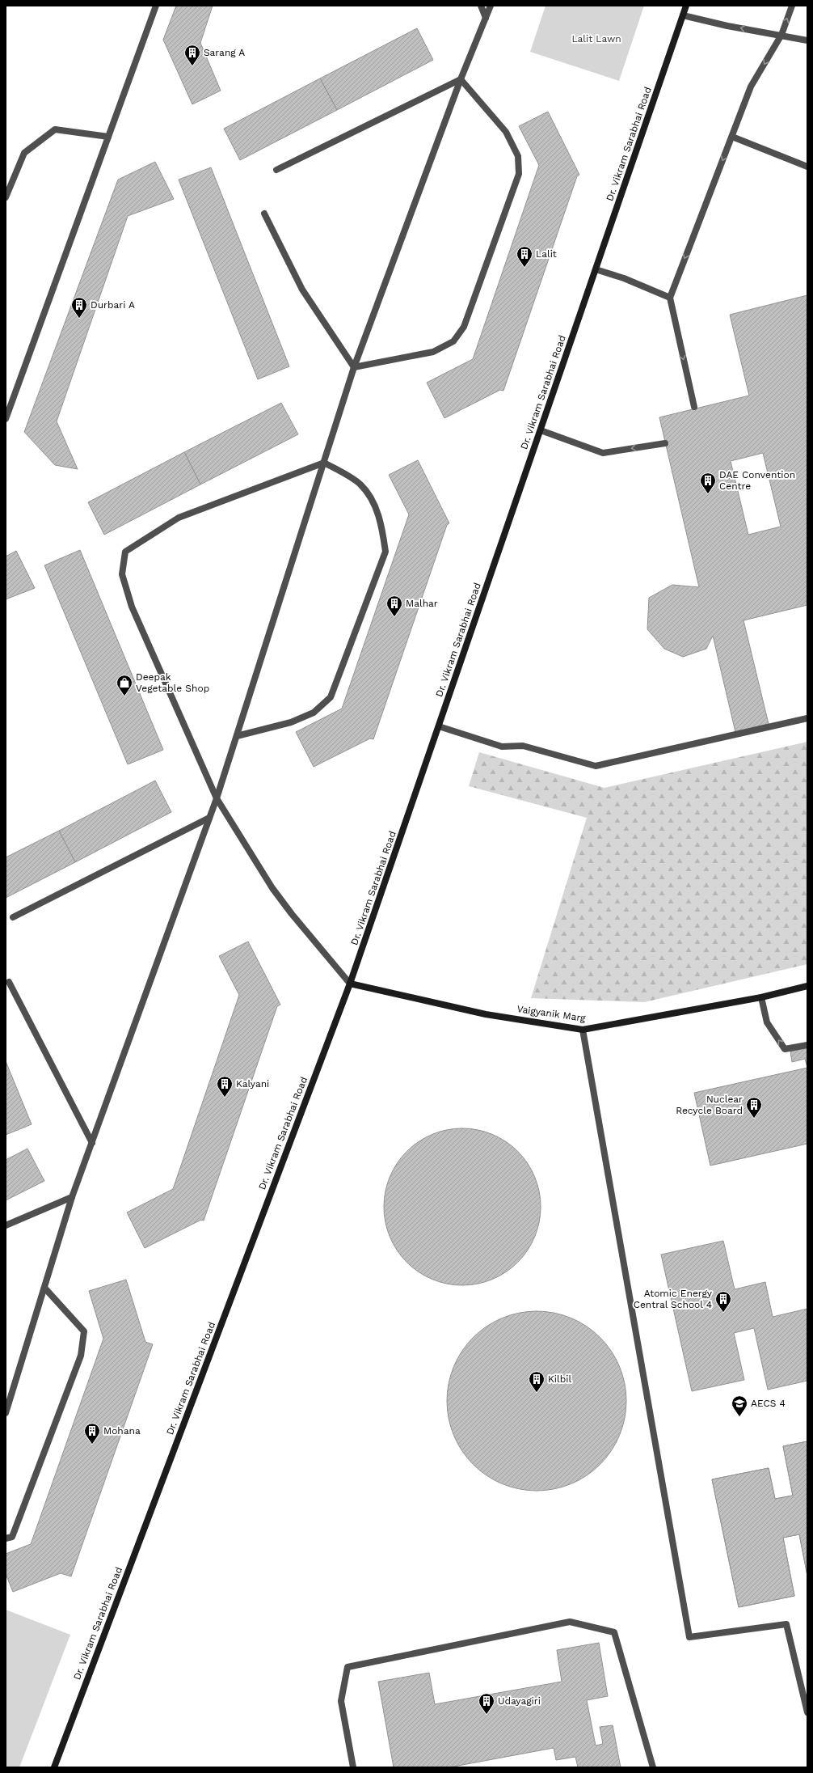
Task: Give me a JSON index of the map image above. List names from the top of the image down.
{
  "streets": {
    "street": ["Dr. Vikram Sarabhai Road", "Vaigyanik Marg"]
  },
  "crossings": [
    ["Dr. Vikram Sarabhai Road", "Vaigyanik Marg"]
  ],
  "parks": ["Lalit Lawn"],
  "places": {
    "building": [
      "Sarang A",
      "Lalit",
      "Durbari A",
      "DAE Convention Centre",
      "Malhar",
      "Kalyani",
      "Nuclear Recycle Board",
      "Atomic Energy Central School 4",
      "Kilbil",
      "Mohana",
      "Udayagiri"
    ],
    "shop": ["Deepak Vegetable Shop"],
    "school or university": ["AECS 4"]
  }
}
